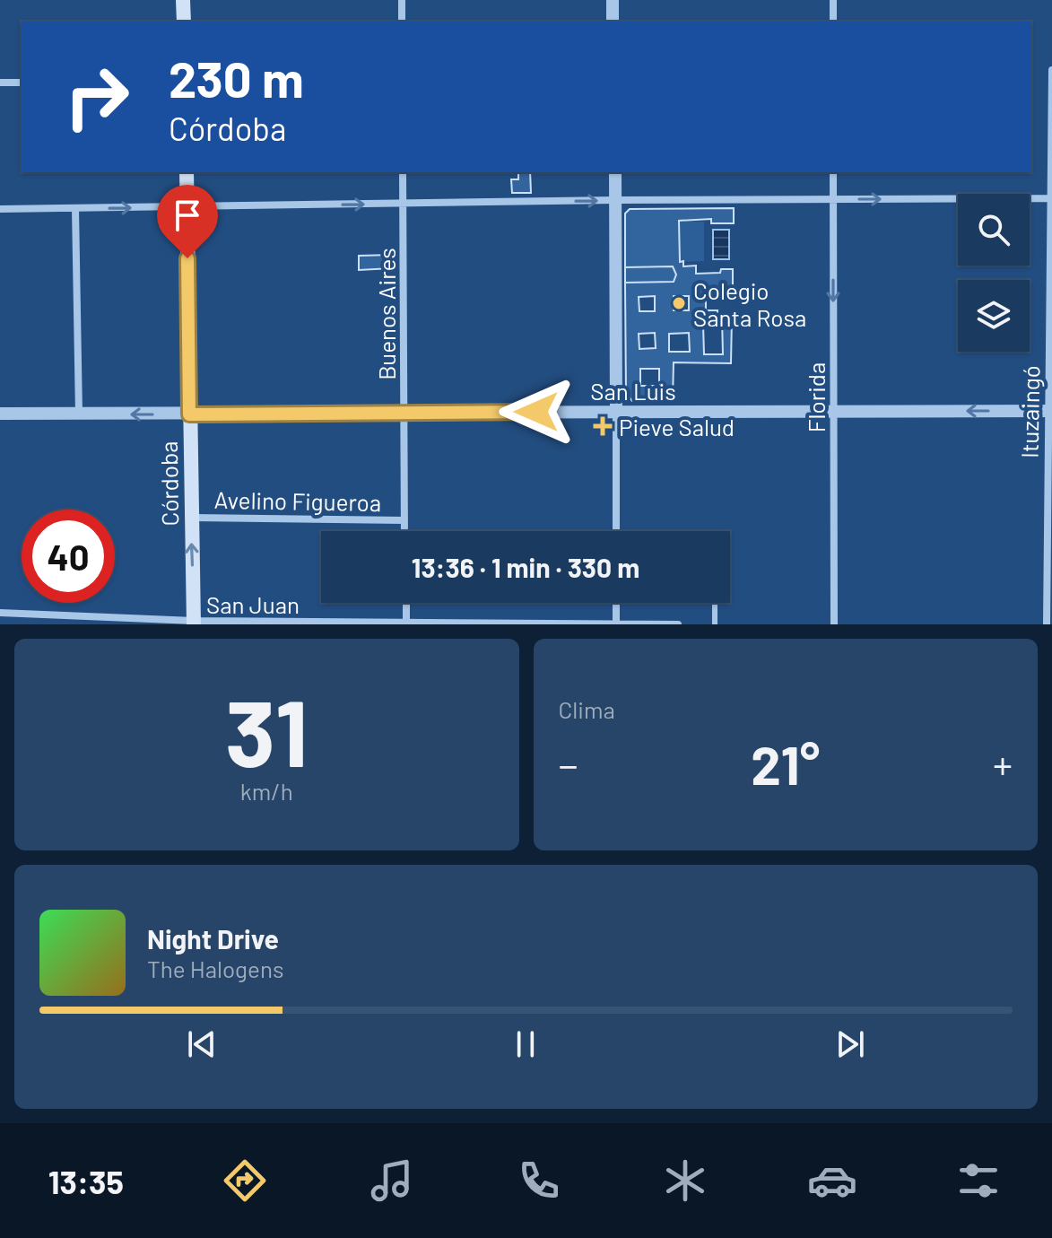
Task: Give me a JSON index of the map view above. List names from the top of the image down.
{
  "streets": {
    "main road": ["Córdoba"],
    "street": [
      "Buenos Aires",
      "San Luis",
      "Florida",
      "Ituzaingó",
      "Avelino Figueroa",
      "San Juan"
    ]
  },
  "crossings": [
    ["Buenos Aires", "San Luis"],
    ["Buenos Aires", "Avelino Figueroa"],
    ["San Luis", "Florida"],
    ["San Luis", "Ituzaingó"],
    ["San Luis", "Córdoba"],
    ["Córdoba", "Avelino Figueroa"],
    ["Córdoba", "San Juan"]
  ],
  "one_way": ["Florida"],
  "places": {
    "other": ["Colegio Santa Rosa"],
    "health": ["Pieve Salud"]
  },
  "page": {
    "turn": ["230 m", "Córdoba"],
    "limit": "40",
    "trip": "13:36 · 1 min · 330 m",
    "tile": [
      ["31", "km/h"],
      "Clima"
    ],
    "heat": ["−", "21°", "+"],
    "song": ["Night Drive", "The Halogens"],
    "tabs": "13:35"
  }
}
